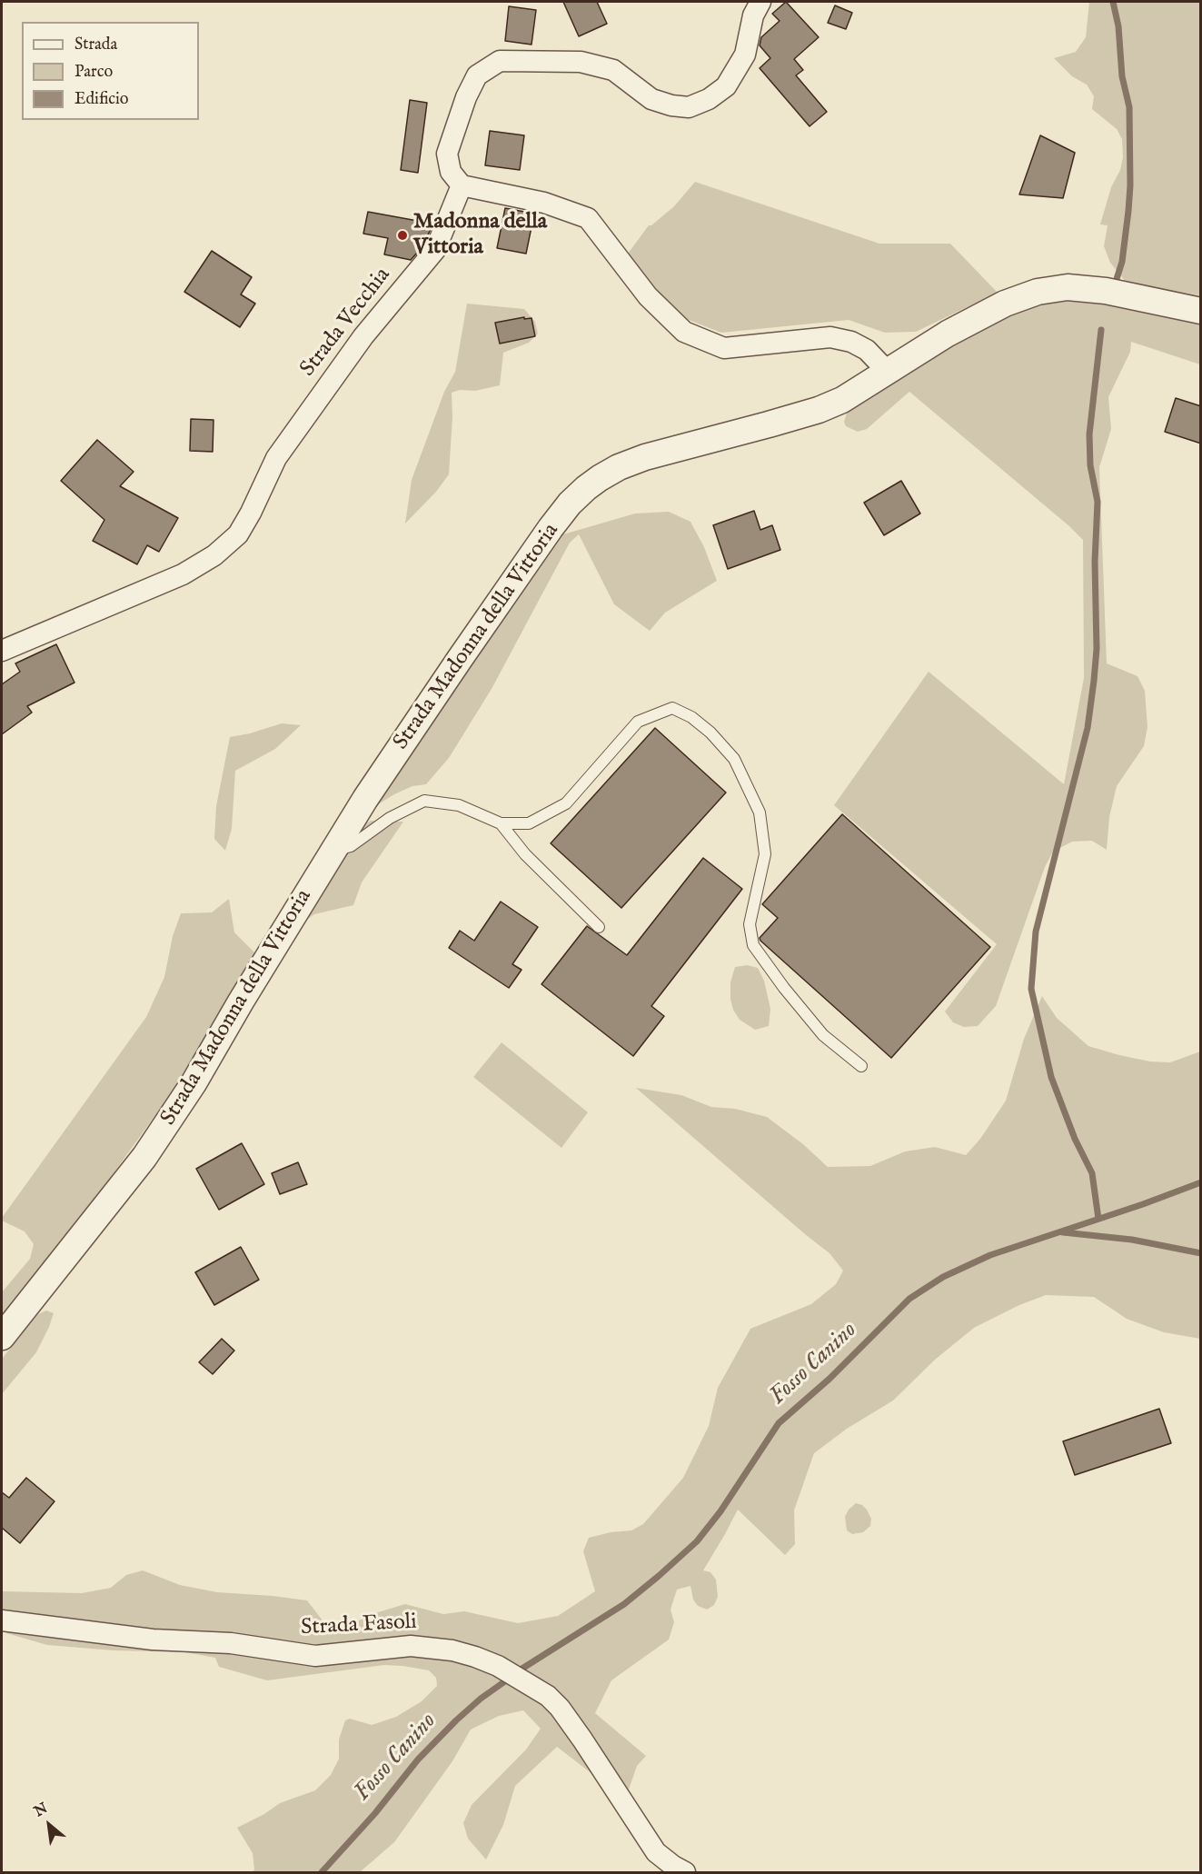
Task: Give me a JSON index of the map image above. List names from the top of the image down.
{
  "streets": {
    "street": ["Strada Vecchia", "Strada Madonna della Vittoria", "Strada Fasoli"]
  },
  "water": ["Fosso Canino"],
  "places": ["Madonna della Vittoria"],
  "legend": ["Strada", "Parco", "Edificio"],
  "north": "top left"
}
